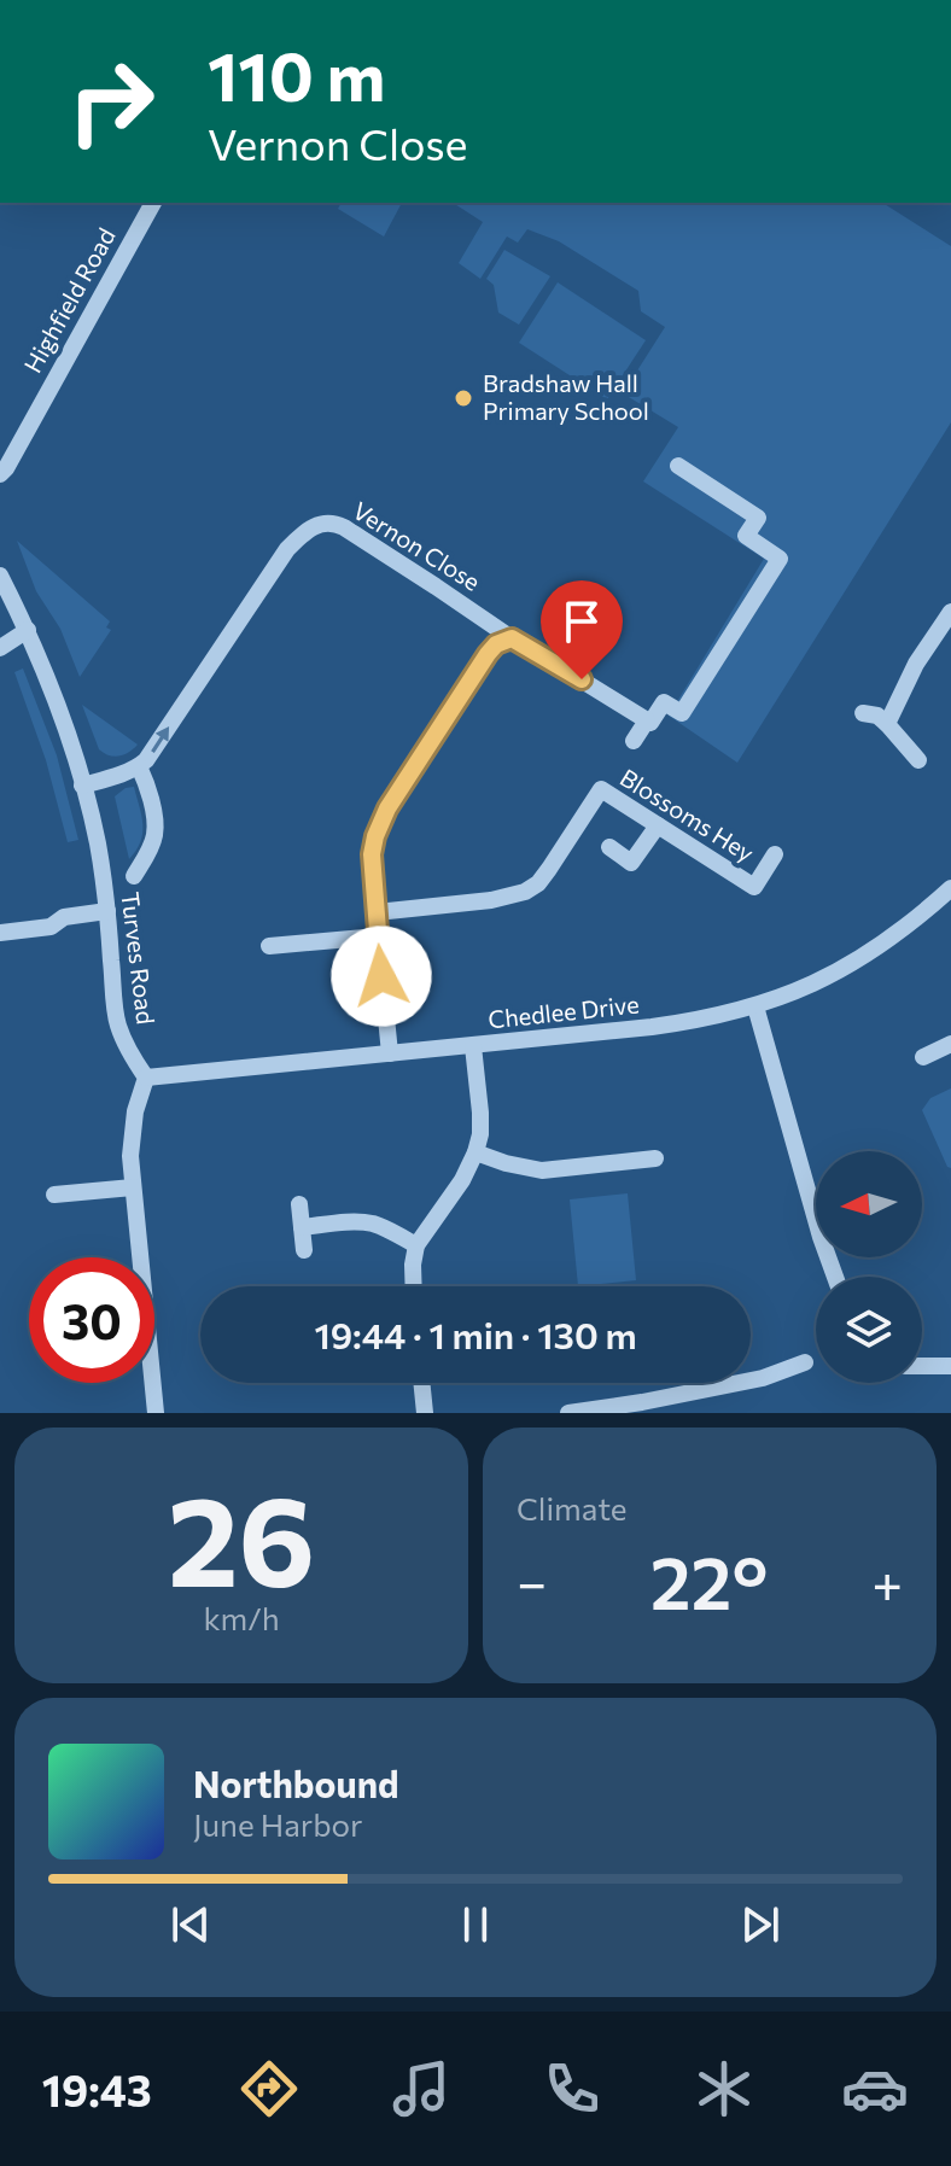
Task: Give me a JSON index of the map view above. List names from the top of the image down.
{
  "streets": {
    "street": [
      "Highfield Road",
      "Vernon Close",
      "Blossoms Hey",
      "Turves Road",
      "Chedlee Drive"
    ]
  },
  "crossings": [
    ["Turves Road", "Chedlee Drive"]
  ],
  "places": ["Bradshaw Hall Primary School"],
  "north": "left",
  "page": {
    "turn": ["110 m", "Vernon Close"],
    "limit": "30",
    "trip": "19:44 · 1 min · 130 m",
    "tile": [
      ["26", "km/h"],
      "Climate"
    ],
    "heat": ["−", "22°", "+"],
    "song": ["Northbound", "June Harbor"],
    "tabs": "19:43"
  }
}
